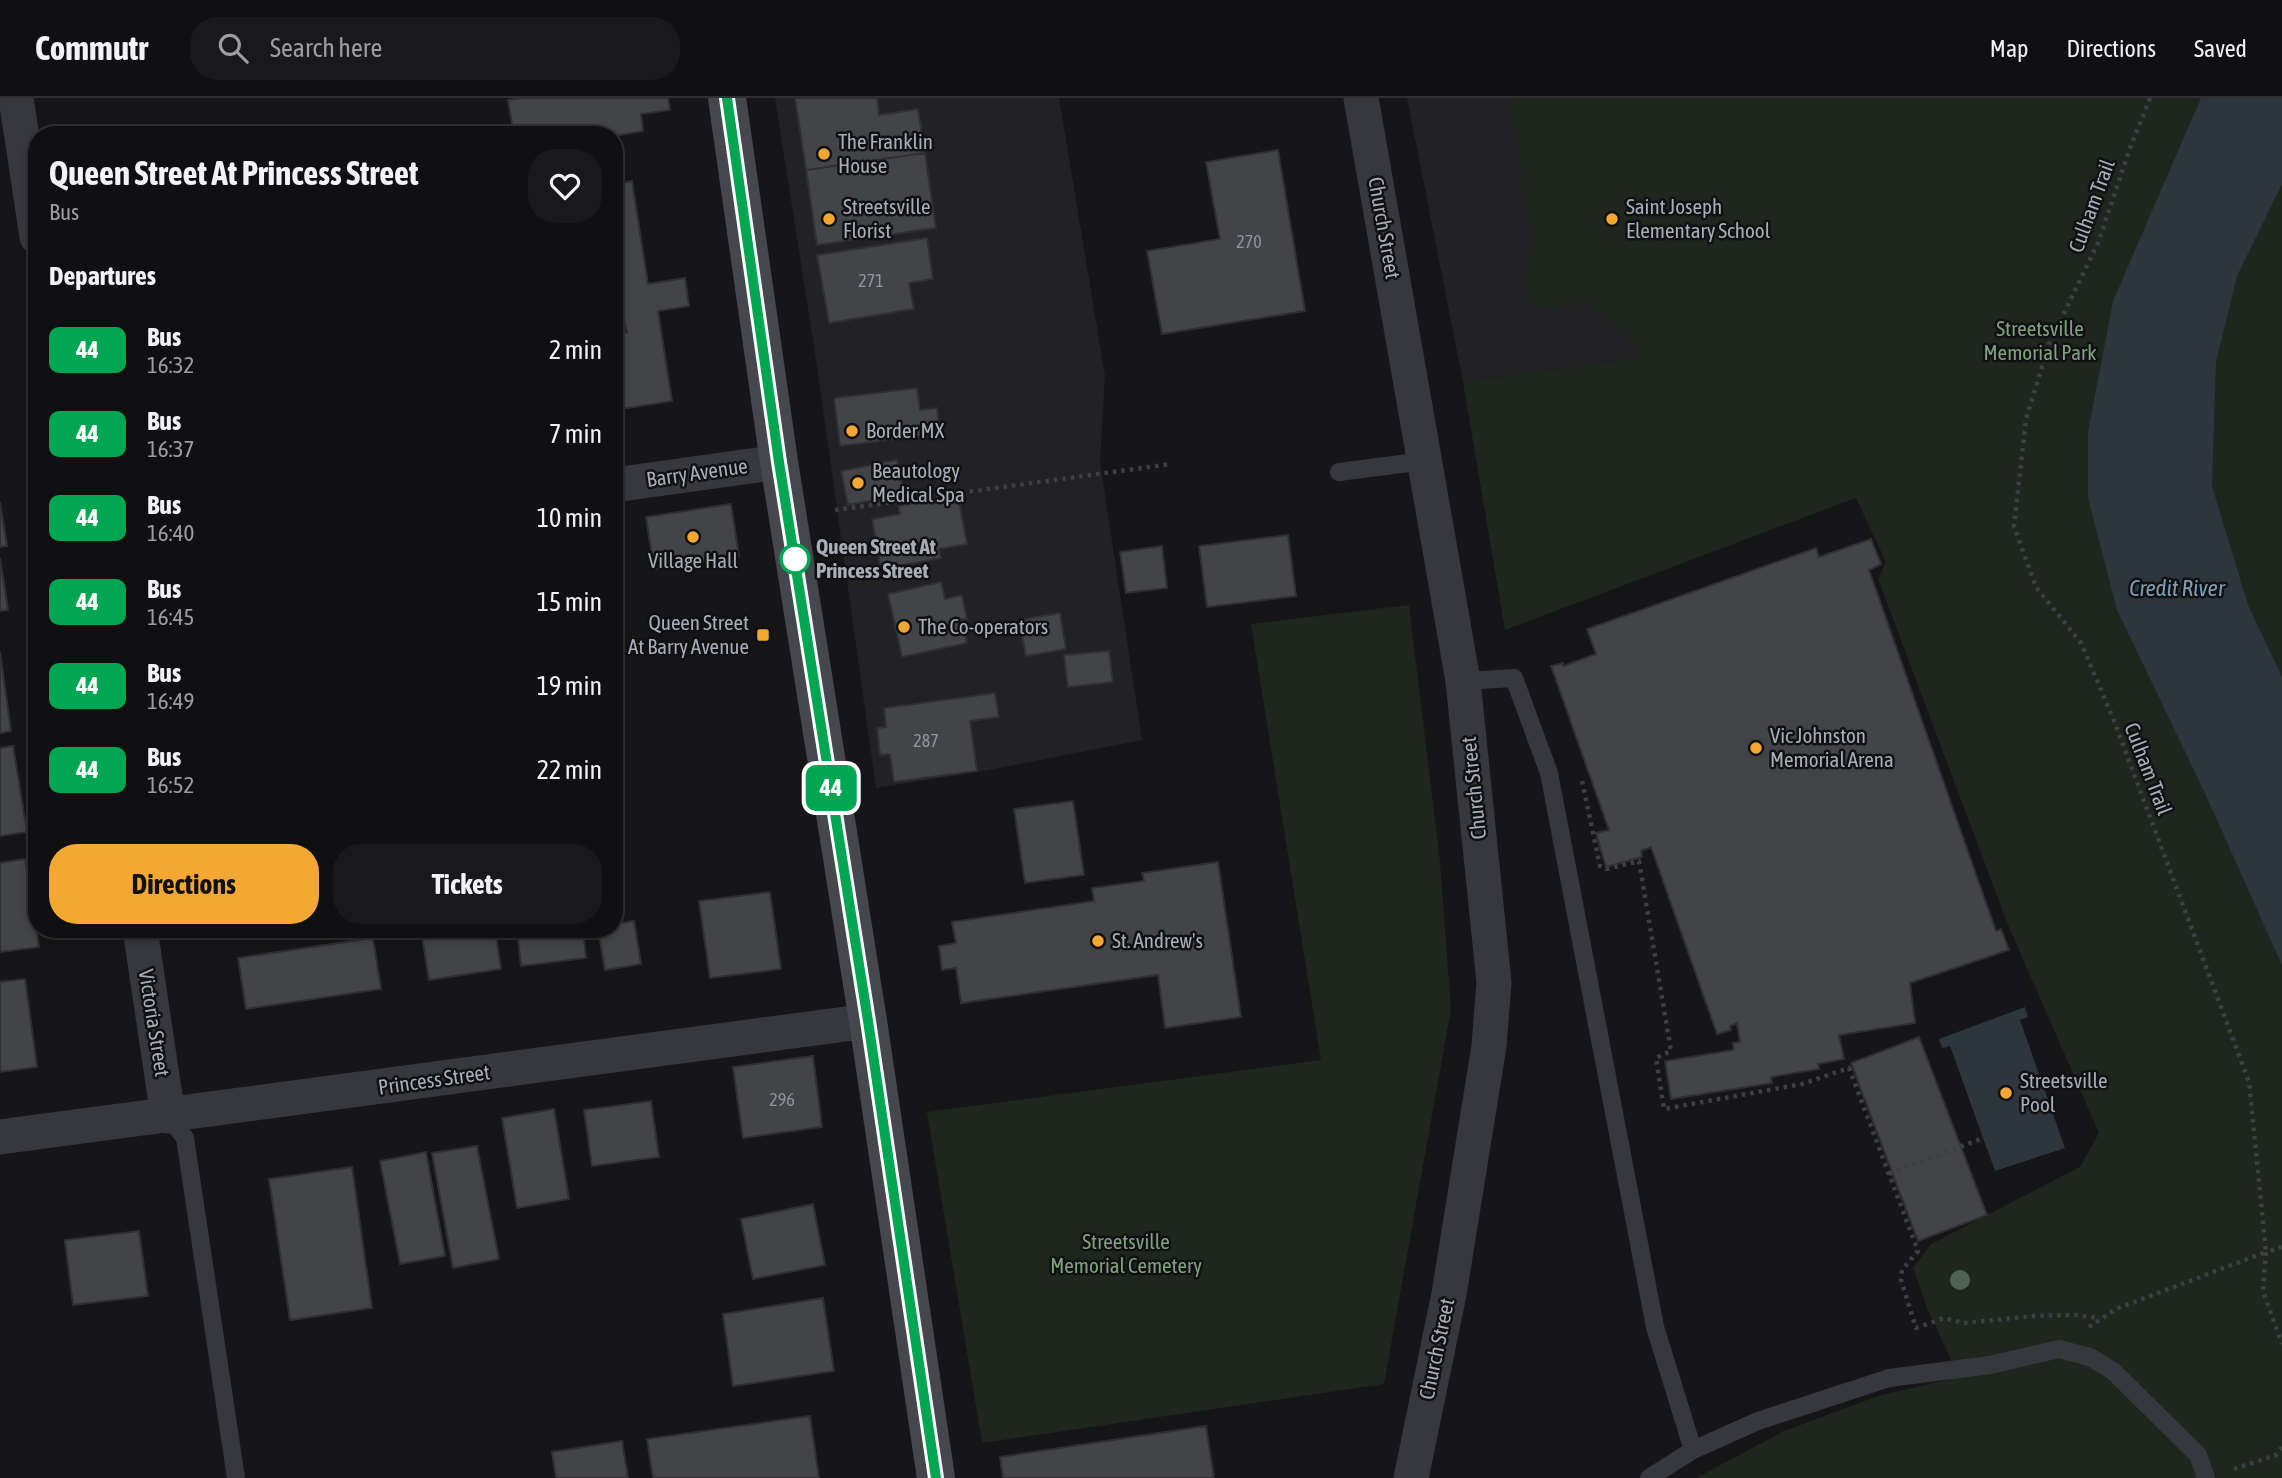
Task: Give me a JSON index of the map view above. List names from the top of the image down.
{
  "streets": {
    "street": [
      "Church Street",
      "Barry Avenue",
      "Victoria Street",
      "Princess Street"
    ],
    "path": ["Culham Trail"]
  },
  "crossings": [
    ["Victoria Street", "Princess Street"]
  ],
  "water": ["Credit River"],
  "parks": ["Streetsville Memorial Park", "Streetsville Memorial Cemetery"],
  "places": {
    "other": [
      "The Franklin House",
      "Streetsville Florist",
      "Saint Joseph Elementary School",
      "Border MX",
      "Beautology Medical Spa",
      "Village Hall",
      "Queen Street At Princess Street",
      "The Co-operators",
      "Vic Johnston Memorial Arena",
      "St. Andrew's",
      "Streetsville Pool"
    ],
    "transit": ["Queen Street At Barry Avenue"]
  },
  "lines": ["bus line 44"],
  "house_numbers": [
    "270",
    "271",
    "287",
    "296"
  ],
  "page": {
    "header": "Commutr",
    "search": "Search here",
    "nav": ["Map", "Directions", "Saved"],
    "on_map": "44",
    "heading": [
      ["Queen Street At Princess Street", "Bus"],
      "Departures"
    ],
    "list": [
      {
        "mark": "44",
        "name": "Bus",
        "note": "16:32",
        "value": "2 min"
      },
      {
        "mark": "44",
        "name": "Bus",
        "note": "16:37",
        "value": "7 min"
      },
      {
        "mark": "44",
        "name": "Bus",
        "note": "16:40",
        "value": "10 min"
      },
      {
        "mark": "44",
        "name": "Bus",
        "note": "16:45",
        "value": "15 min"
      },
      {
        "mark": "44",
        "name": "Bus",
        "note": "16:49",
        "value": "19 min"
      },
      {
        "mark": "44",
        "name": "Bus",
        "note": "16:52",
        "value": "22 min"
      }
    ],
    "buttons": ["Directions", "Tickets"]
  }
}
